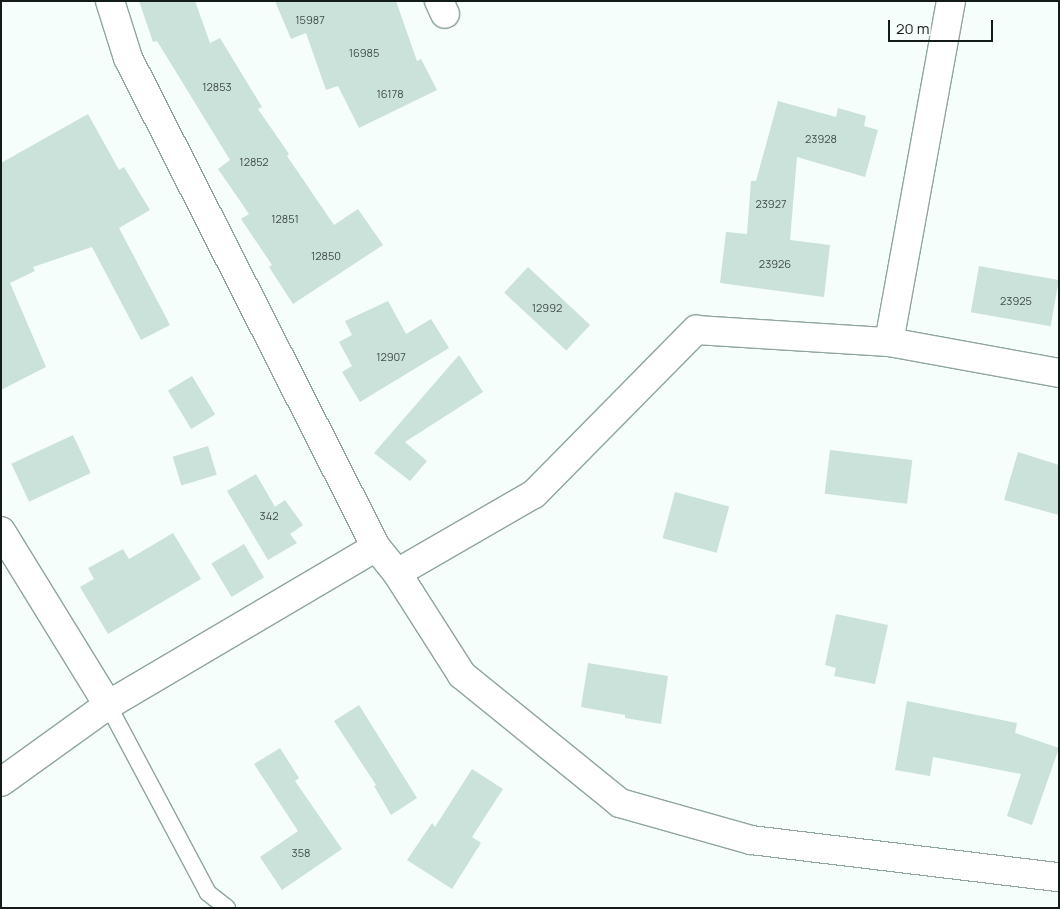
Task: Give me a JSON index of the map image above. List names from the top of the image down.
{
  "house_numbers": [
    "15987",
    "16985",
    "12853",
    "16178",
    "23928",
    "12852",
    "23927",
    "12851",
    "12850",
    "23926",
    "23925",
    "12992",
    "12907",
    "342",
    "358"
  ],
  "scale_bar": "20 m"
}
